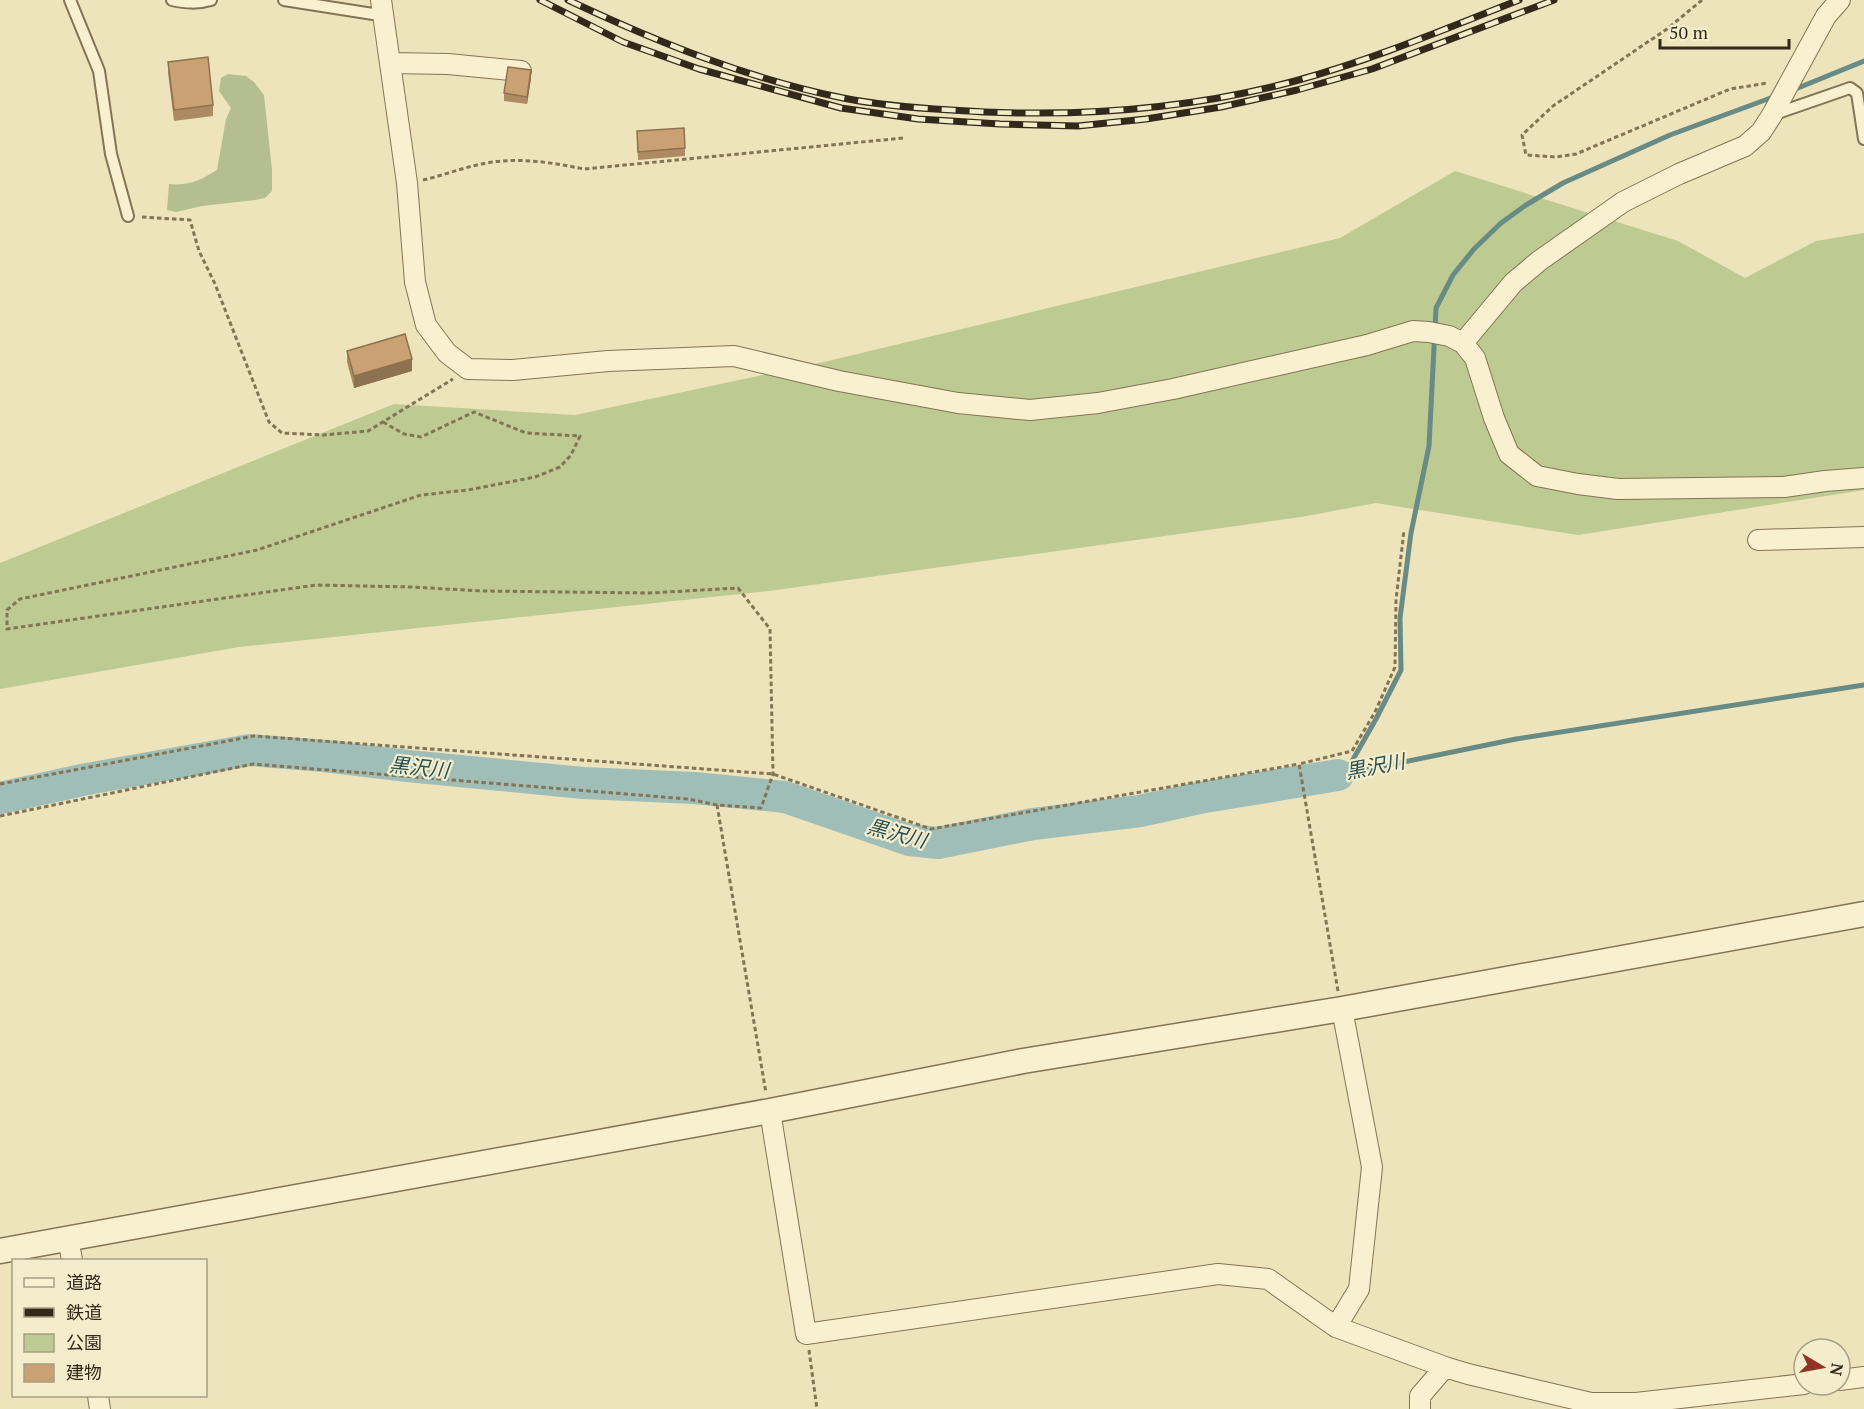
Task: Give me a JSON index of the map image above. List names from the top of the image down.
{
  "water": ["黒沢川"],
  "legend": [
    "道路",
    "鉄道",
    "公園",
    "建物"
  ],
  "scale_bar": "50 m",
  "north": "right"
}
